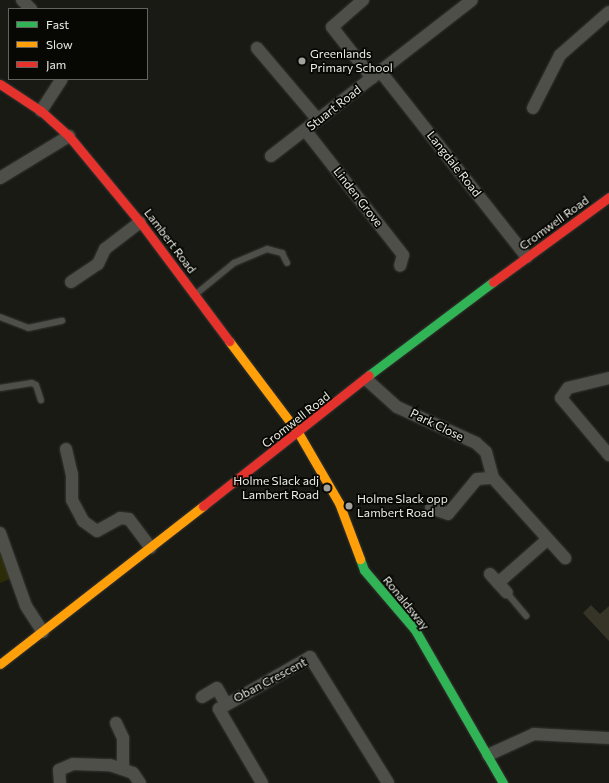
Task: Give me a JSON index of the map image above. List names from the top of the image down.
{
  "streets": {
    "street": [
      "Stuart Road",
      "Langdale Road",
      "Linden Grove",
      "Cromwell Road",
      "Lambert Road",
      "Park Close",
      "Ronaldsway",
      "Oban Crescent"
    ]
  },
  "crossings": [
    ["Stuart Road", "Langdale Road"],
    ["Stuart Road", "Linden Grove"],
    ["Langdale Road", "Cromwell Road"],
    ["Cromwell Road", "Lambert Road"],
    ["Cromwell Road", "Park Close"],
    ["Cromwell Road", "Ronaldsway"],
    ["Lambert Road", "Ronaldsway"]
  ],
  "places": ["Greenlands Primary School", "Holme Slack adj Lambert Road", "Holme Slack opp Lambert Road"],
  "legend": ["Fast", "Slow", "Jam"]
}
